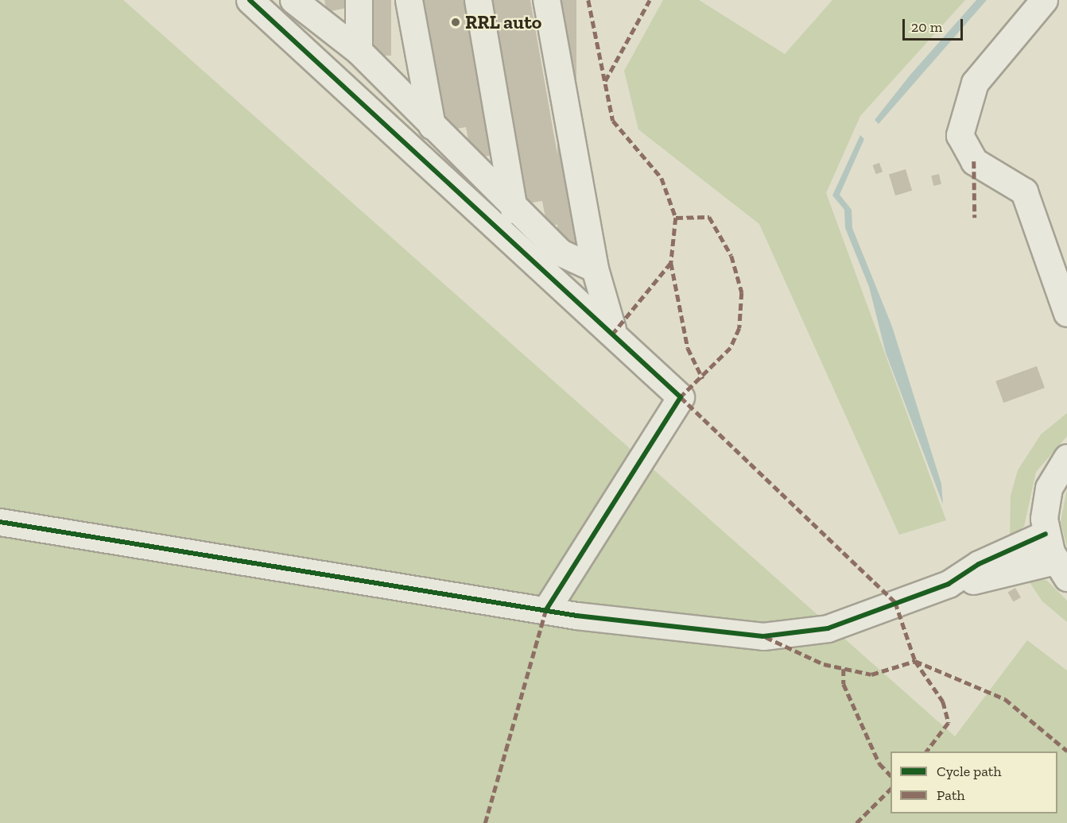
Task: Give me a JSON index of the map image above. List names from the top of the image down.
{
  "places": ["RRL auto"],
  "legend": ["Cycle path", "Path"],
  "scale_bar": "20 m"
}
